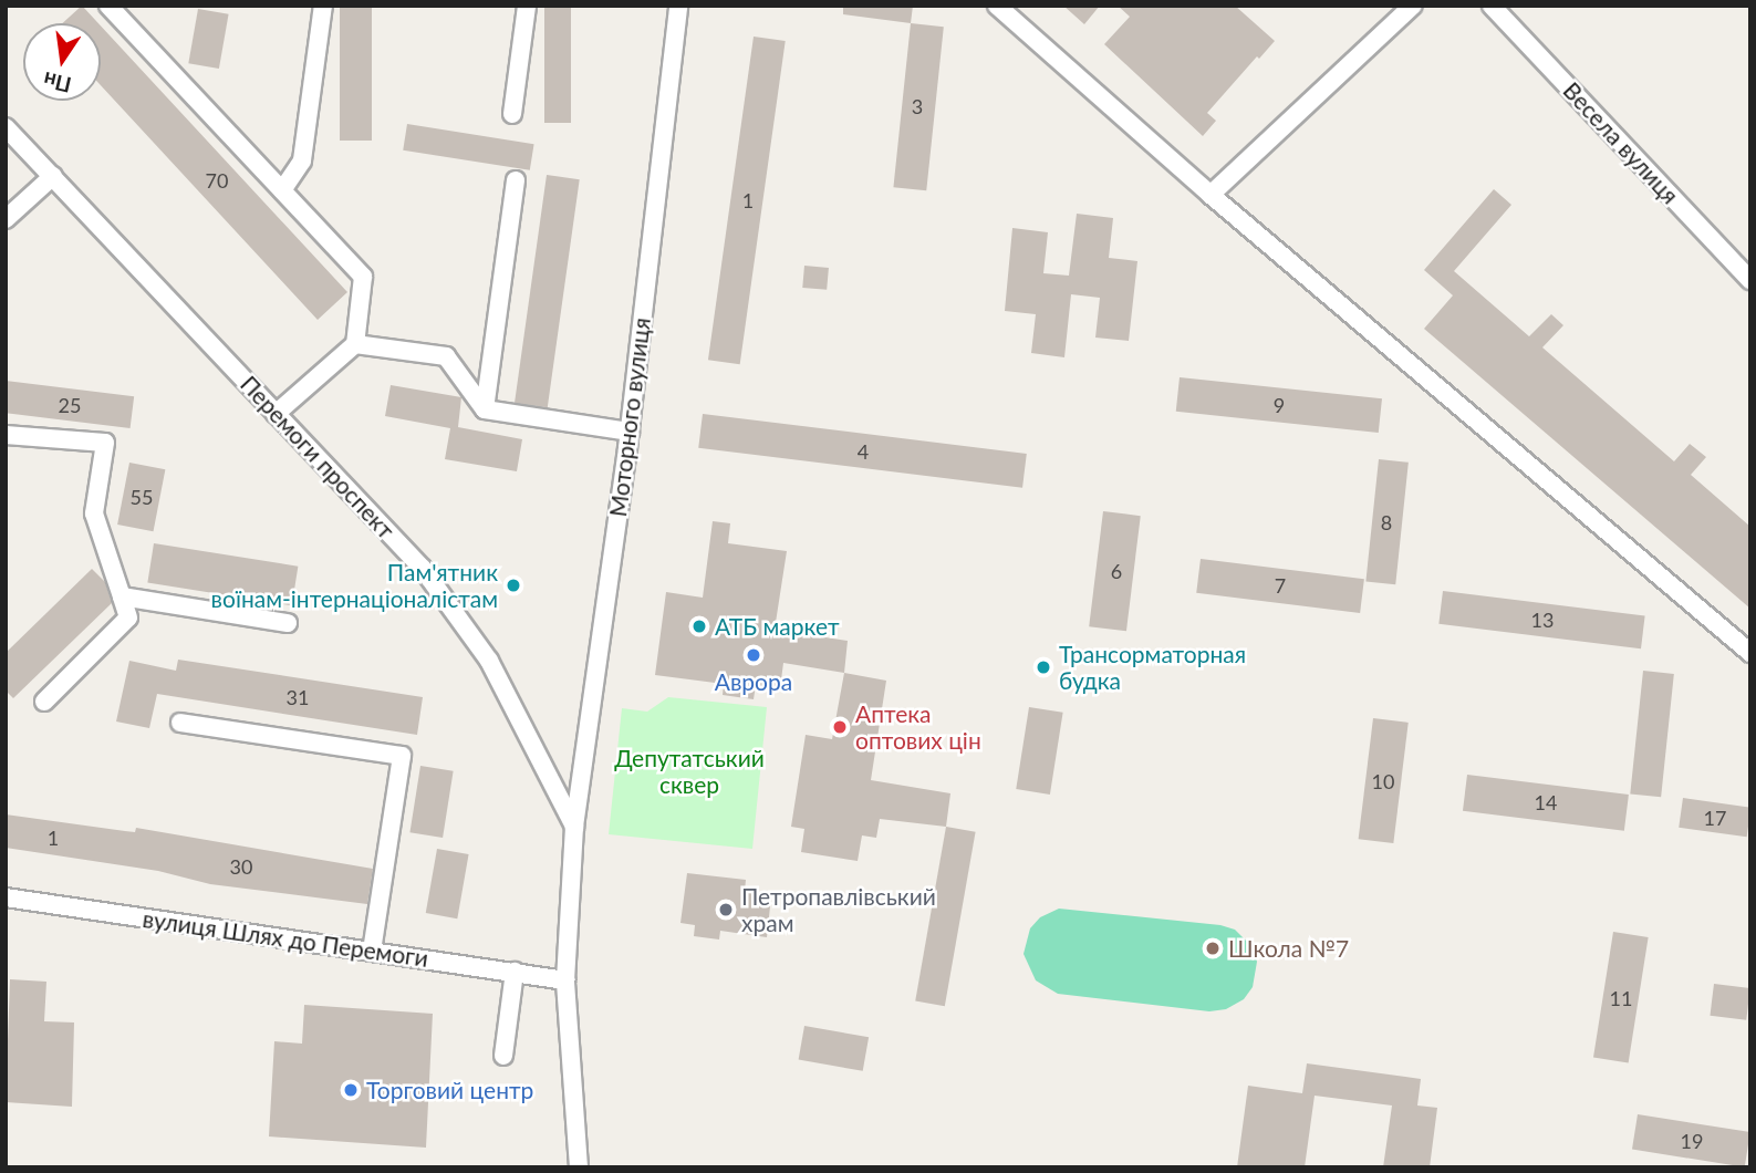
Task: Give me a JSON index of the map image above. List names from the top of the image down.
{
  "streets": {
    "street": [
      "Весела вулиця",
      "Моторного вулиця",
      "Перемоги проспект",
      "вулиця Шлях до Перемоги"
    ]
  },
  "crossings": [
    ["Моторного вулиця", "Перемоги проспект"],
    ["Моторного вулиця", "вулиця Шлях до Перемоги"]
  ],
  "parks": ["Депутатський сквер"],
  "places": [
    "Пам'ятник воїнам-інтернаціоналістам",
    "АТБ маркет",
    "Аврора",
    "Трансорматорная будка",
    "Аптека оптових цін",
    "Петропавлівський храм",
    "Школа №7",
    "Торговий центр"
  ],
  "house_numbers": [
    "3",
    "70",
    "1",
    "25",
    "9",
    "4",
    "55",
    "8",
    "6",
    "7",
    "13",
    "31",
    "10",
    "14",
    "17",
    "1",
    "30",
    "11",
    "19"
  ],
  "north": "bottom"
}
